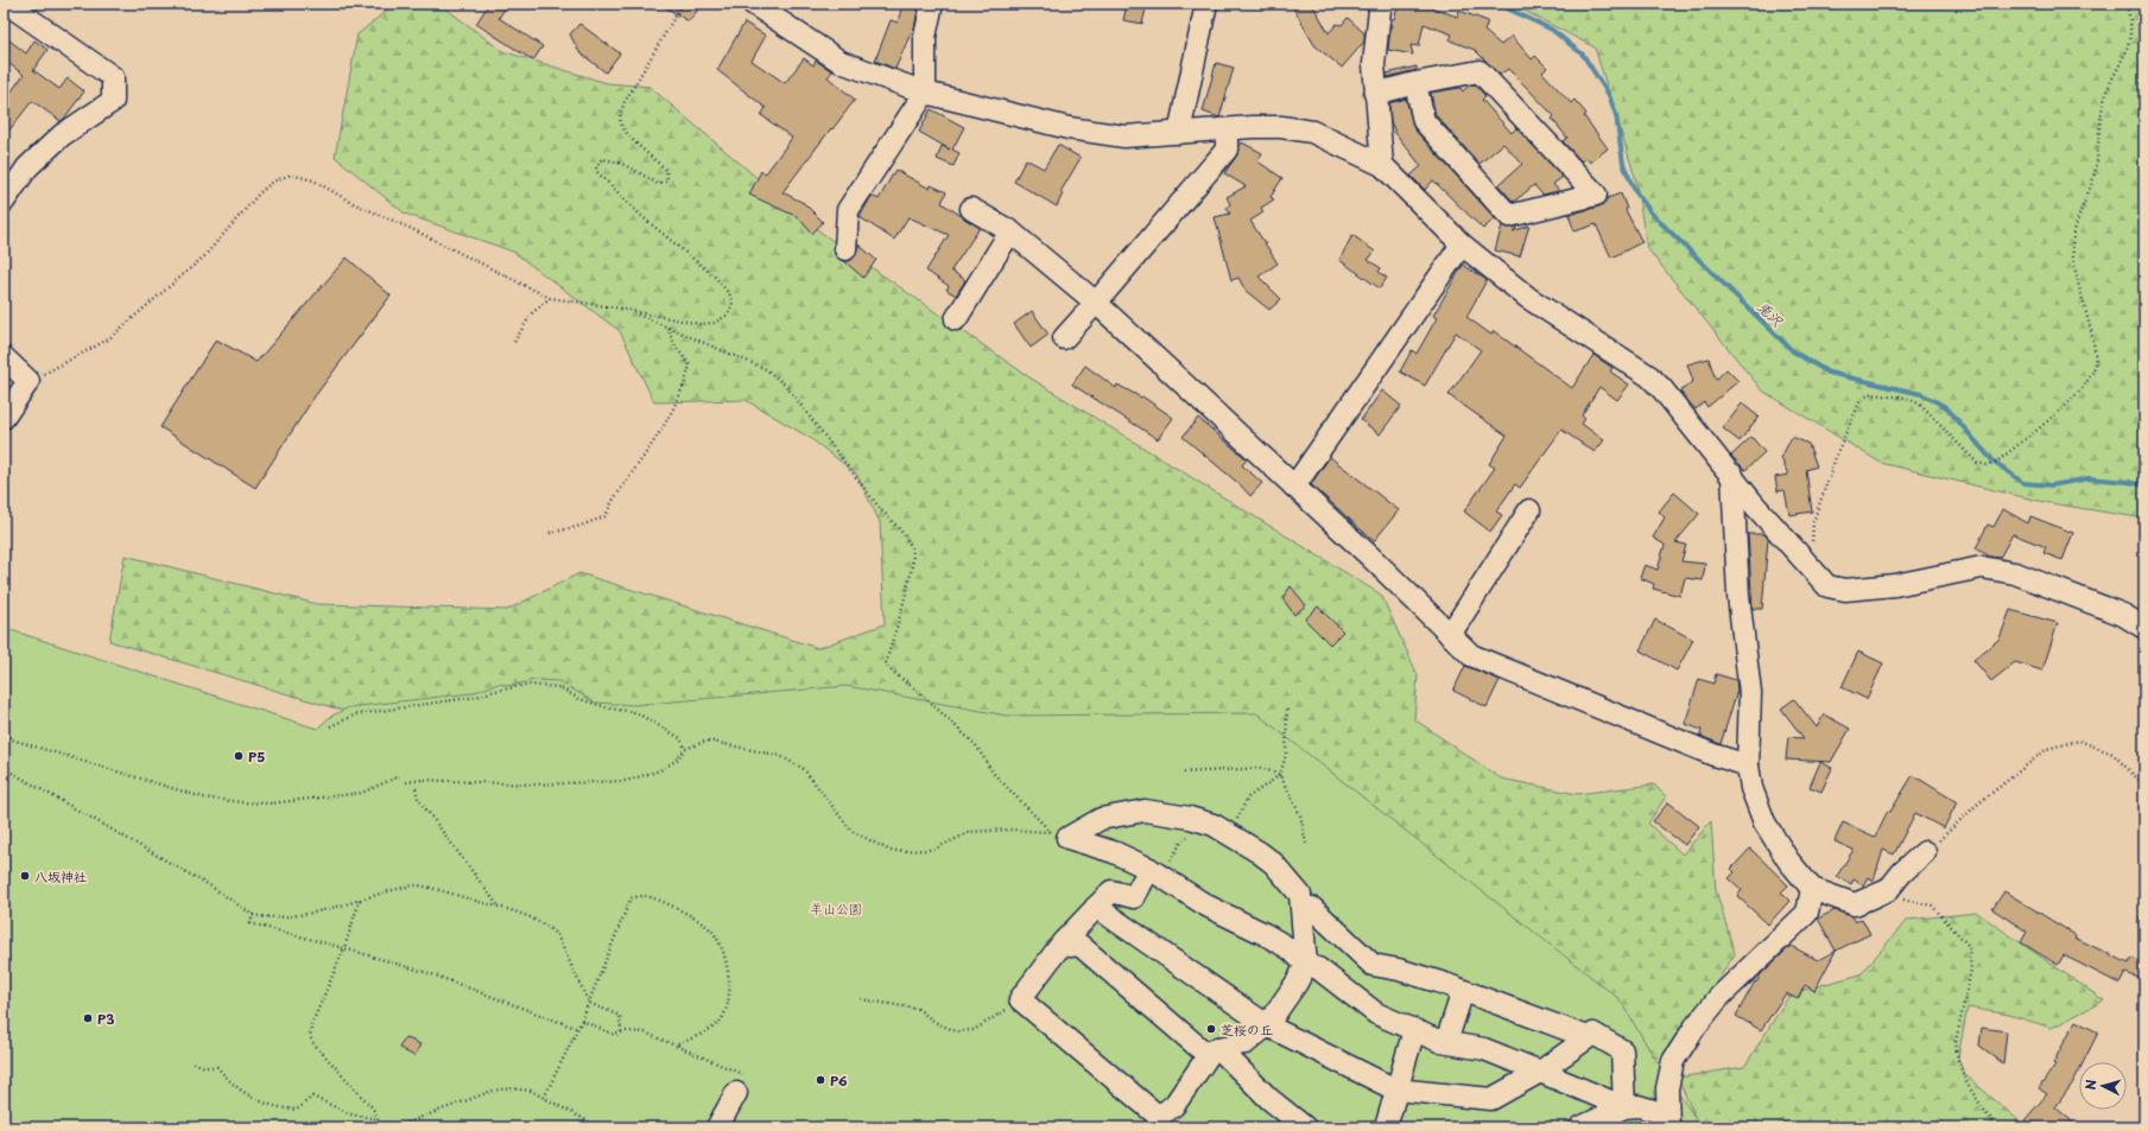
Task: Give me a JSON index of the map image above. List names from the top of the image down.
{
  "water": ["兎沢"],
  "parks": ["羊山公園"],
  "places": [
    "P5",
    "八坂神社",
    "P3",
    "芝桜の丘",
    "P6"
  ],
  "north": "left"
}
